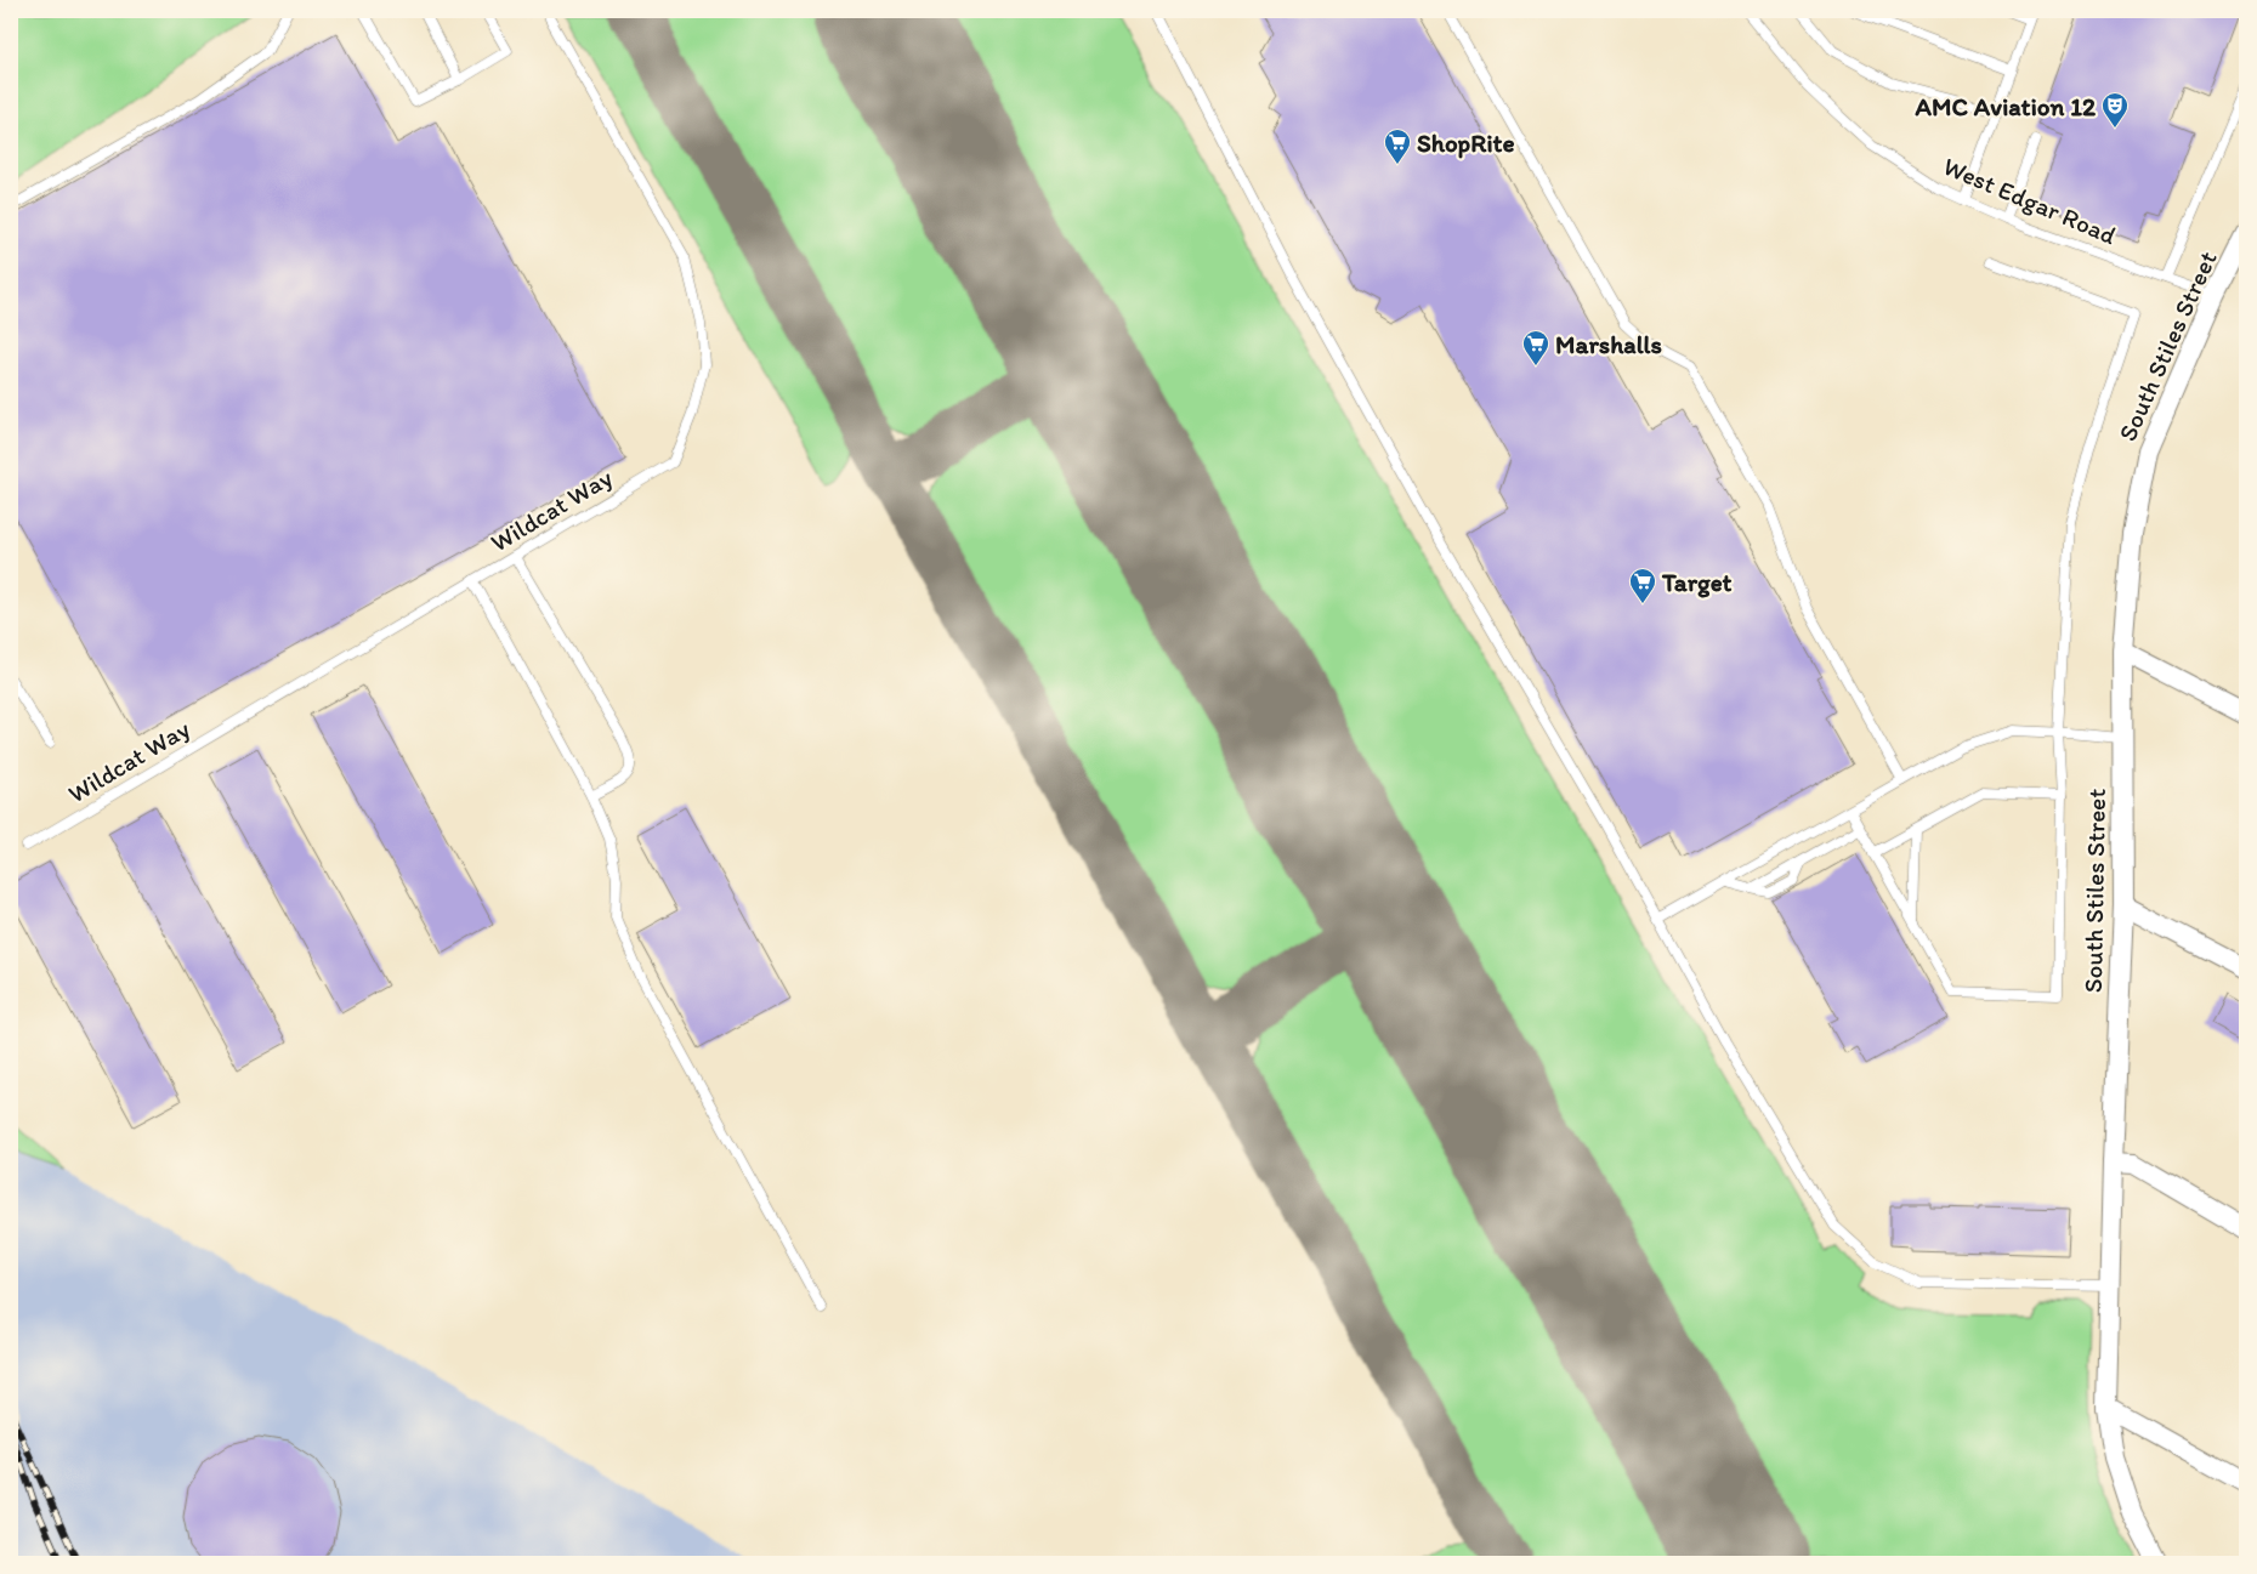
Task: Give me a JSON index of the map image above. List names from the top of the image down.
{
  "streets": {
    "street": ["South Stiles Street"],
    "lane": ["West Edgar Road", "Wildcat Way"]
  },
  "crossings": [
    ["West Edgar Road", "South Stiles Street"]
  ],
  "places": {
    "theatre": ["AMC Aviation 12"],
    "supermarket": ["ShopRite", "Marshalls", "Target"]
  }
}
